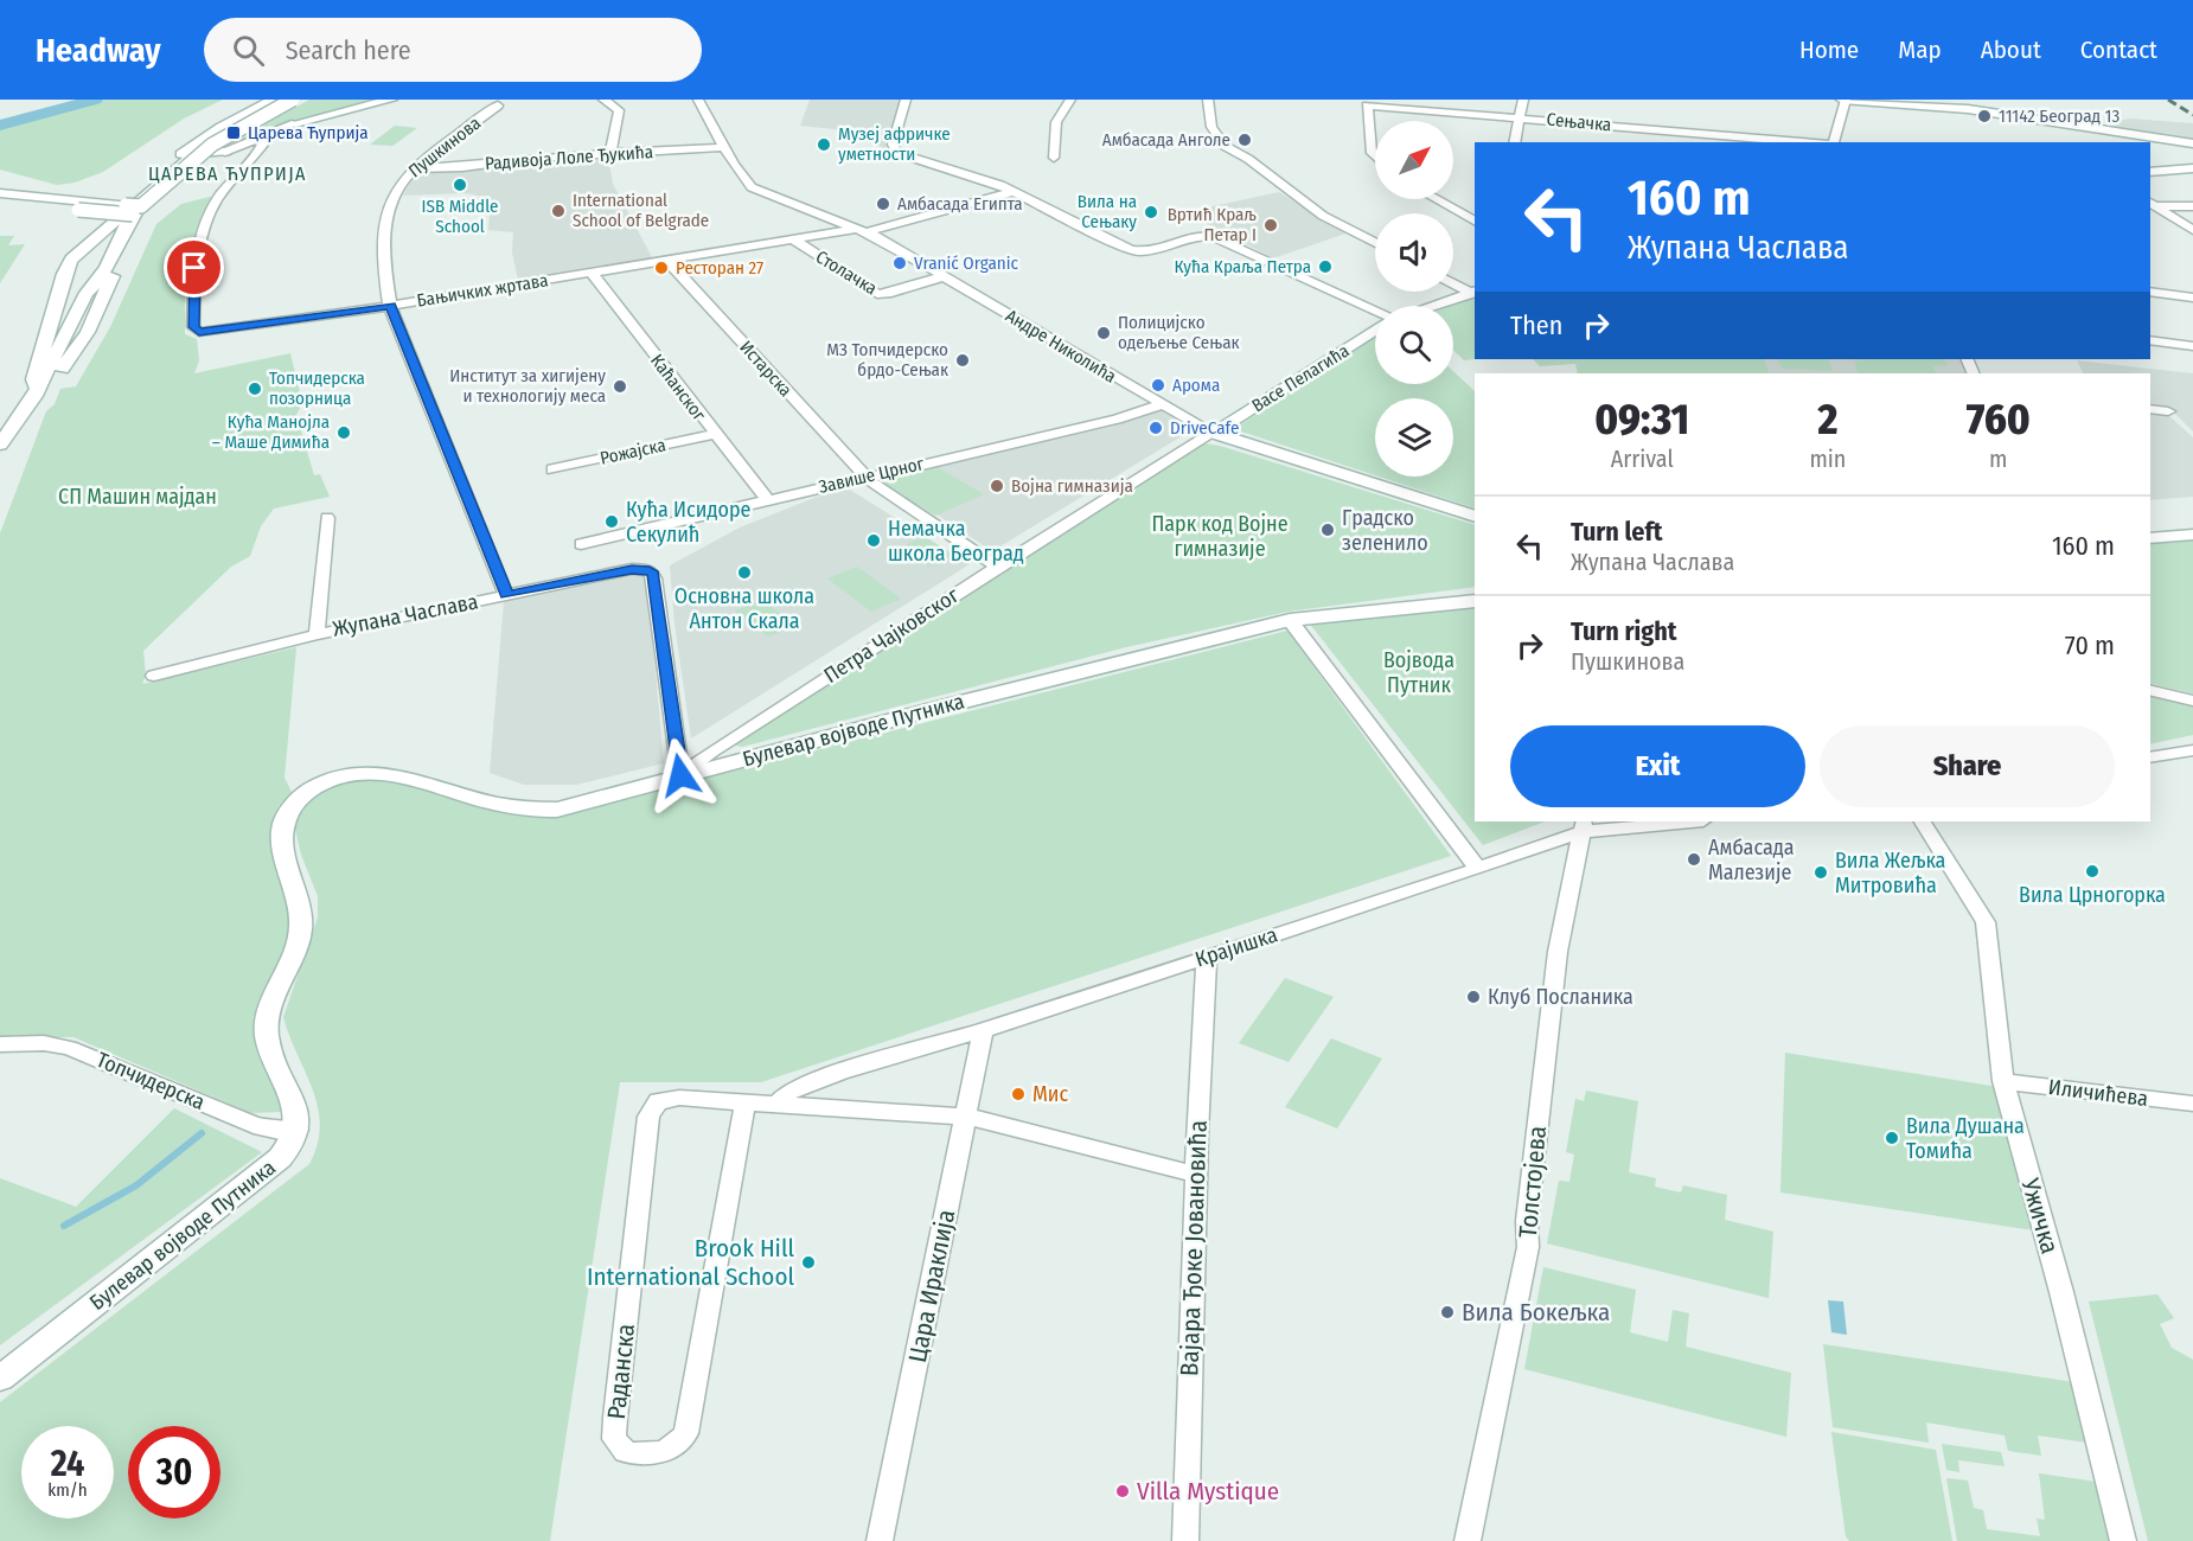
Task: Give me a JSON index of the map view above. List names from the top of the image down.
{
  "streets": {
    "main road": ["Андре Николића", "Васе Пелагића", "Булевар војводе Путника"],
    "street": [
      "Сењачка",
      "Пушкинова",
      "Радивоја Лоле Ђукића",
      "Столачка",
      "Бањичких жртава",
      "Истарска",
      "Каћанског",
      "Рожајска",
      "Завише Црног",
      "Жупана Часлава",
      "Петра Чајковског",
      "Крајишка",
      "Топчидерска",
      "Иличићева",
      "Толстојева",
      "Ужичка",
      "Вајара Ђоке Јовановића",
      "Цара Ираклија",
      "Раданска"
    ]
  },
  "crossings": [
    ["Пушкинова", "Радивоја Лоле Ђукића"],
    ["Пушкинова", "Бањичких жртава"],
    ["Пушкинова", "Жупана Часлава"],
    ["Радивоја Лоле Ђукића", "Андре Николића"],
    ["Столачка", "Бањичких жртава"],
    ["Столачка", "Андре Николића"],
    ["Бањичких жртава", "Андре Николића"],
    ["Бањичких жртава", "Истарска"],
    ["Бањичких жртава", "Каћанског"],
    ["Андре Николића", "Васе Пелагића"],
    ["Андре Николића", "Завише Црног"],
    ["Андре Николића", "Петра Чајковског"],
    ["Истарска", "Завише Црног"],
    ["Истарска", "Петра Чајковског"],
    ["Васе Пелагића", "Петра Чајковског"],
    ["Каћанског", "Рожајска"],
    ["Каћанског", "Завише Црног"],
    ["Жупана Часлава", "Петра Чајковског"],
    ["Жупана Часлава", "Булевар војводе Путника"],
    ["Петра Чајковског", "Булевар војводе Путника"],
    ["Булевар војводе Путника", "Топчидерска"],
    ["Крајишка", "Толстојева"],
    ["Крајишка", "Вајара Ђоке Јовановића"],
    ["Крајишка", "Цара Ираклија"],
    ["Крајишка", "Раданска"],
    ["Иличићева", "Ужичка"],
    ["Вајара Ђоке Јовановића", "Раданска"],
    ["Цара Ираклија", "Раданска"]
  ],
  "districts": ["ЦАРЕВА ЋУПРИЈА"],
  "parks": ["СП Машин мајдан", "Парк код Војне гимназије", "Војвода Путник"],
  "places": {
    "other": [
      "11142 Београд 13",
      "Амбасада Анголе",
      "Музеј афричке уметности",
      "ISB Middle School",
      "Амбасада Египта",
      "International School of Belgrade",
      "Вила на Сењаку",
      "Вртић Краљ Петар I",
      "Vranić Organic",
      "Кућа Краља Петра",
      "Ресторан 27",
      "Полицијско одељење Сењак",
      "МЗ Топчидерско брдо-Сењак",
      "Арома",
      "Институт за хигијену и технологију меса",
      "Топчидерска позорница",
      "DriveCafe",
      "Кућа Манојла – Маше Димића",
      "Војна гимназија",
      "Кућа Исидоре Секулић",
      "Градско зеленило",
      "Немачка школа Београд",
      "Основна школа Антон Скала",
      "Амбасада Малезије",
      "Вила Црногорка",
      "Вила Жељка Митровића",
      "Клуб Посланика",
      "Мис",
      "Вила Душана Томића",
      "Brook Hill International School",
      "Вила Бокељка",
      "Villa Mystique"
    ],
    "transit": ["Царева Ћуприја"]
  },
  "north": "top right",
  "page": {
    "header": "Headway",
    "search": "Search here",
    "nav": [
      "Home",
      "Map",
      "About",
      "Contact"
    ],
    "turn": ["160 m", "Жупана Часлава"],
    "then": "Then",
    "eta": [
      "09:31",
      "Arrival",
      "2",
      "min",
      "760",
      "m"
    ],
    "list": [
      {
        "name": "Turn left",
        "note": "Жупана Часлава",
        "value": "160 m"
      },
      {
        "name": "Turn right",
        "note": "Пушкинова",
        "value": "70 m"
      }
    ],
    "buttons": ["Exit", "Share"],
    "speed": "24 km/h",
    "limit": "30"
  }
}
